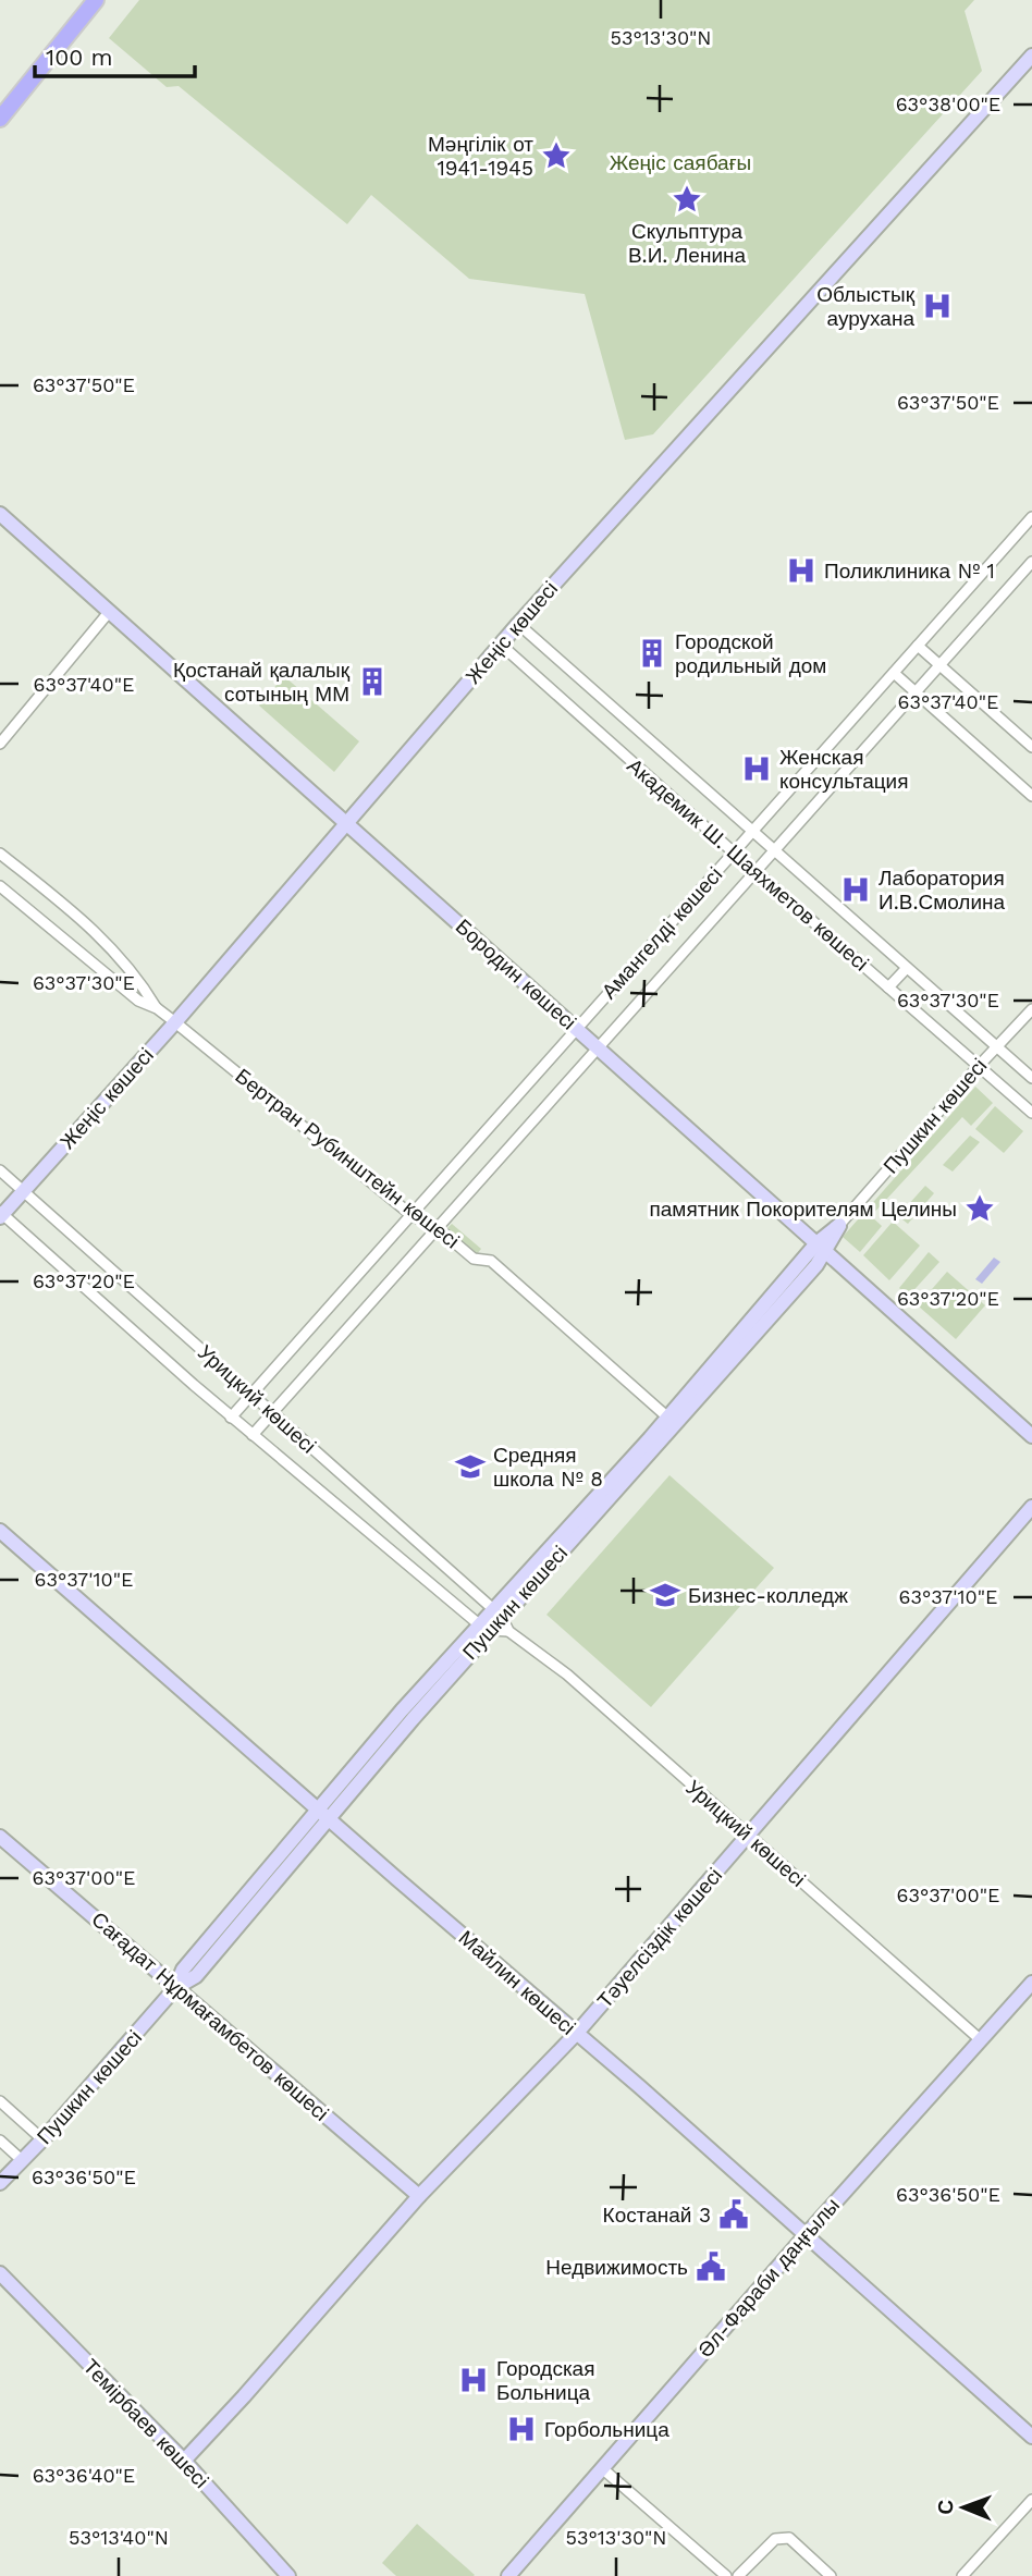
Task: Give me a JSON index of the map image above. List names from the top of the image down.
{
  "streets": {
    "street": [
      "Жеңіс көшесі",
      "Академик Ш. Шаяхметов көшесі",
      "Амангелді көшесі",
      "Бородин көшесі",
      "Пушкин көшесі",
      "Бертран Рубинштейн көшесі",
      "Урицкий көшесі",
      "Тәуелсіздік көшесі",
      "Майлин көшесі",
      "Сағадат Нұрмағамбетов көшесі",
      "Әл-Фараби даңғылы",
      "Темірбаев көшесі"
    ]
  },
  "crossings": [
    ["Жеңіс көшесі", "Академик Ш. Шаяхметов көшесі"],
    ["Жеңіс көшесі", "Бородин көшесі"],
    ["Жеңіс көшесі", "Бертран Рубинштейн көшесі"],
    ["Жеңіс көшесі", "Урицкий көшесі"],
    ["Академик Ш. Шаяхметов көшесі", "Амангелді көшесі"],
    ["Академик Ш. Шаяхметов көшесі", "Пушкин көшесі"],
    ["Амангелді көшесі", "Бородин көшесі"],
    ["Амангелді көшесі", "Бертран Рубинштейн көшесі"],
    ["Амангелді көшесі", "Урицкий көшесі"],
    ["Бородин көшесі", "Пушкин көшесі"],
    ["Пушкин көшесі", "Бертран Рубинштейн көшесі"],
    ["Пушкин көшесі", "Урицкий көшесі"],
    ["Пушкин көшесі", "Майлин көшесі"],
    ["Пушкин көшесі", "Сағадат Нұрмағамбетов көшесі"],
    ["Урицкий көшесі", "Тәуелсіздік көшесі"],
    ["Урицкий көшесі", "Әл-Фараби даңғылы"],
    ["Тәуелсіздік көшесі", "Майлин көшесі"],
    ["Тәуелсіздік көшесі", "Сағадат Нұрмағамбетов көшесі"],
    ["Тәуелсіздік көшесі", "Темірбаев көшесі"],
    ["Майлин көшесі", "Әл-Фараби даңғылы"]
  ],
  "parks": ["Жеңіс саябағы"],
  "places": {
    "place": ["Мәңгілік от 1941-1945", "Скульптура В.И. Ленина", "памятник Покорителям Целины"],
    "hospital": [
      "Облыстық аурухана",
      "Поликлиника № 1",
      "Женская консультация",
      "Лаборатория И.В.Смолина",
      "Городская Больница",
      "Горбольница"
    ],
    "building": ["Городской родильный дом", "Қостанай қалалық сотының ММ"],
    "school or university": ["Средняя школа № 8", "Бизнес-колледж"],
    "public building": ["Костанай 3", "Недвижимость"]
  },
  "scale_bar": "100 m",
  "north": "left",
  "coordinates": [
    "53°13'30\"N",
    "63°38'00\"E",
    "63°37'50\"E",
    "63°37'40\"E",
    "63°37'30\"E",
    "63°37'20\"E",
    "63°37'10\"E",
    "63°37'00\"E",
    "63°36'50\"E",
    "63°36'40\"E",
    "53°13'40\"N"
  ]
}
